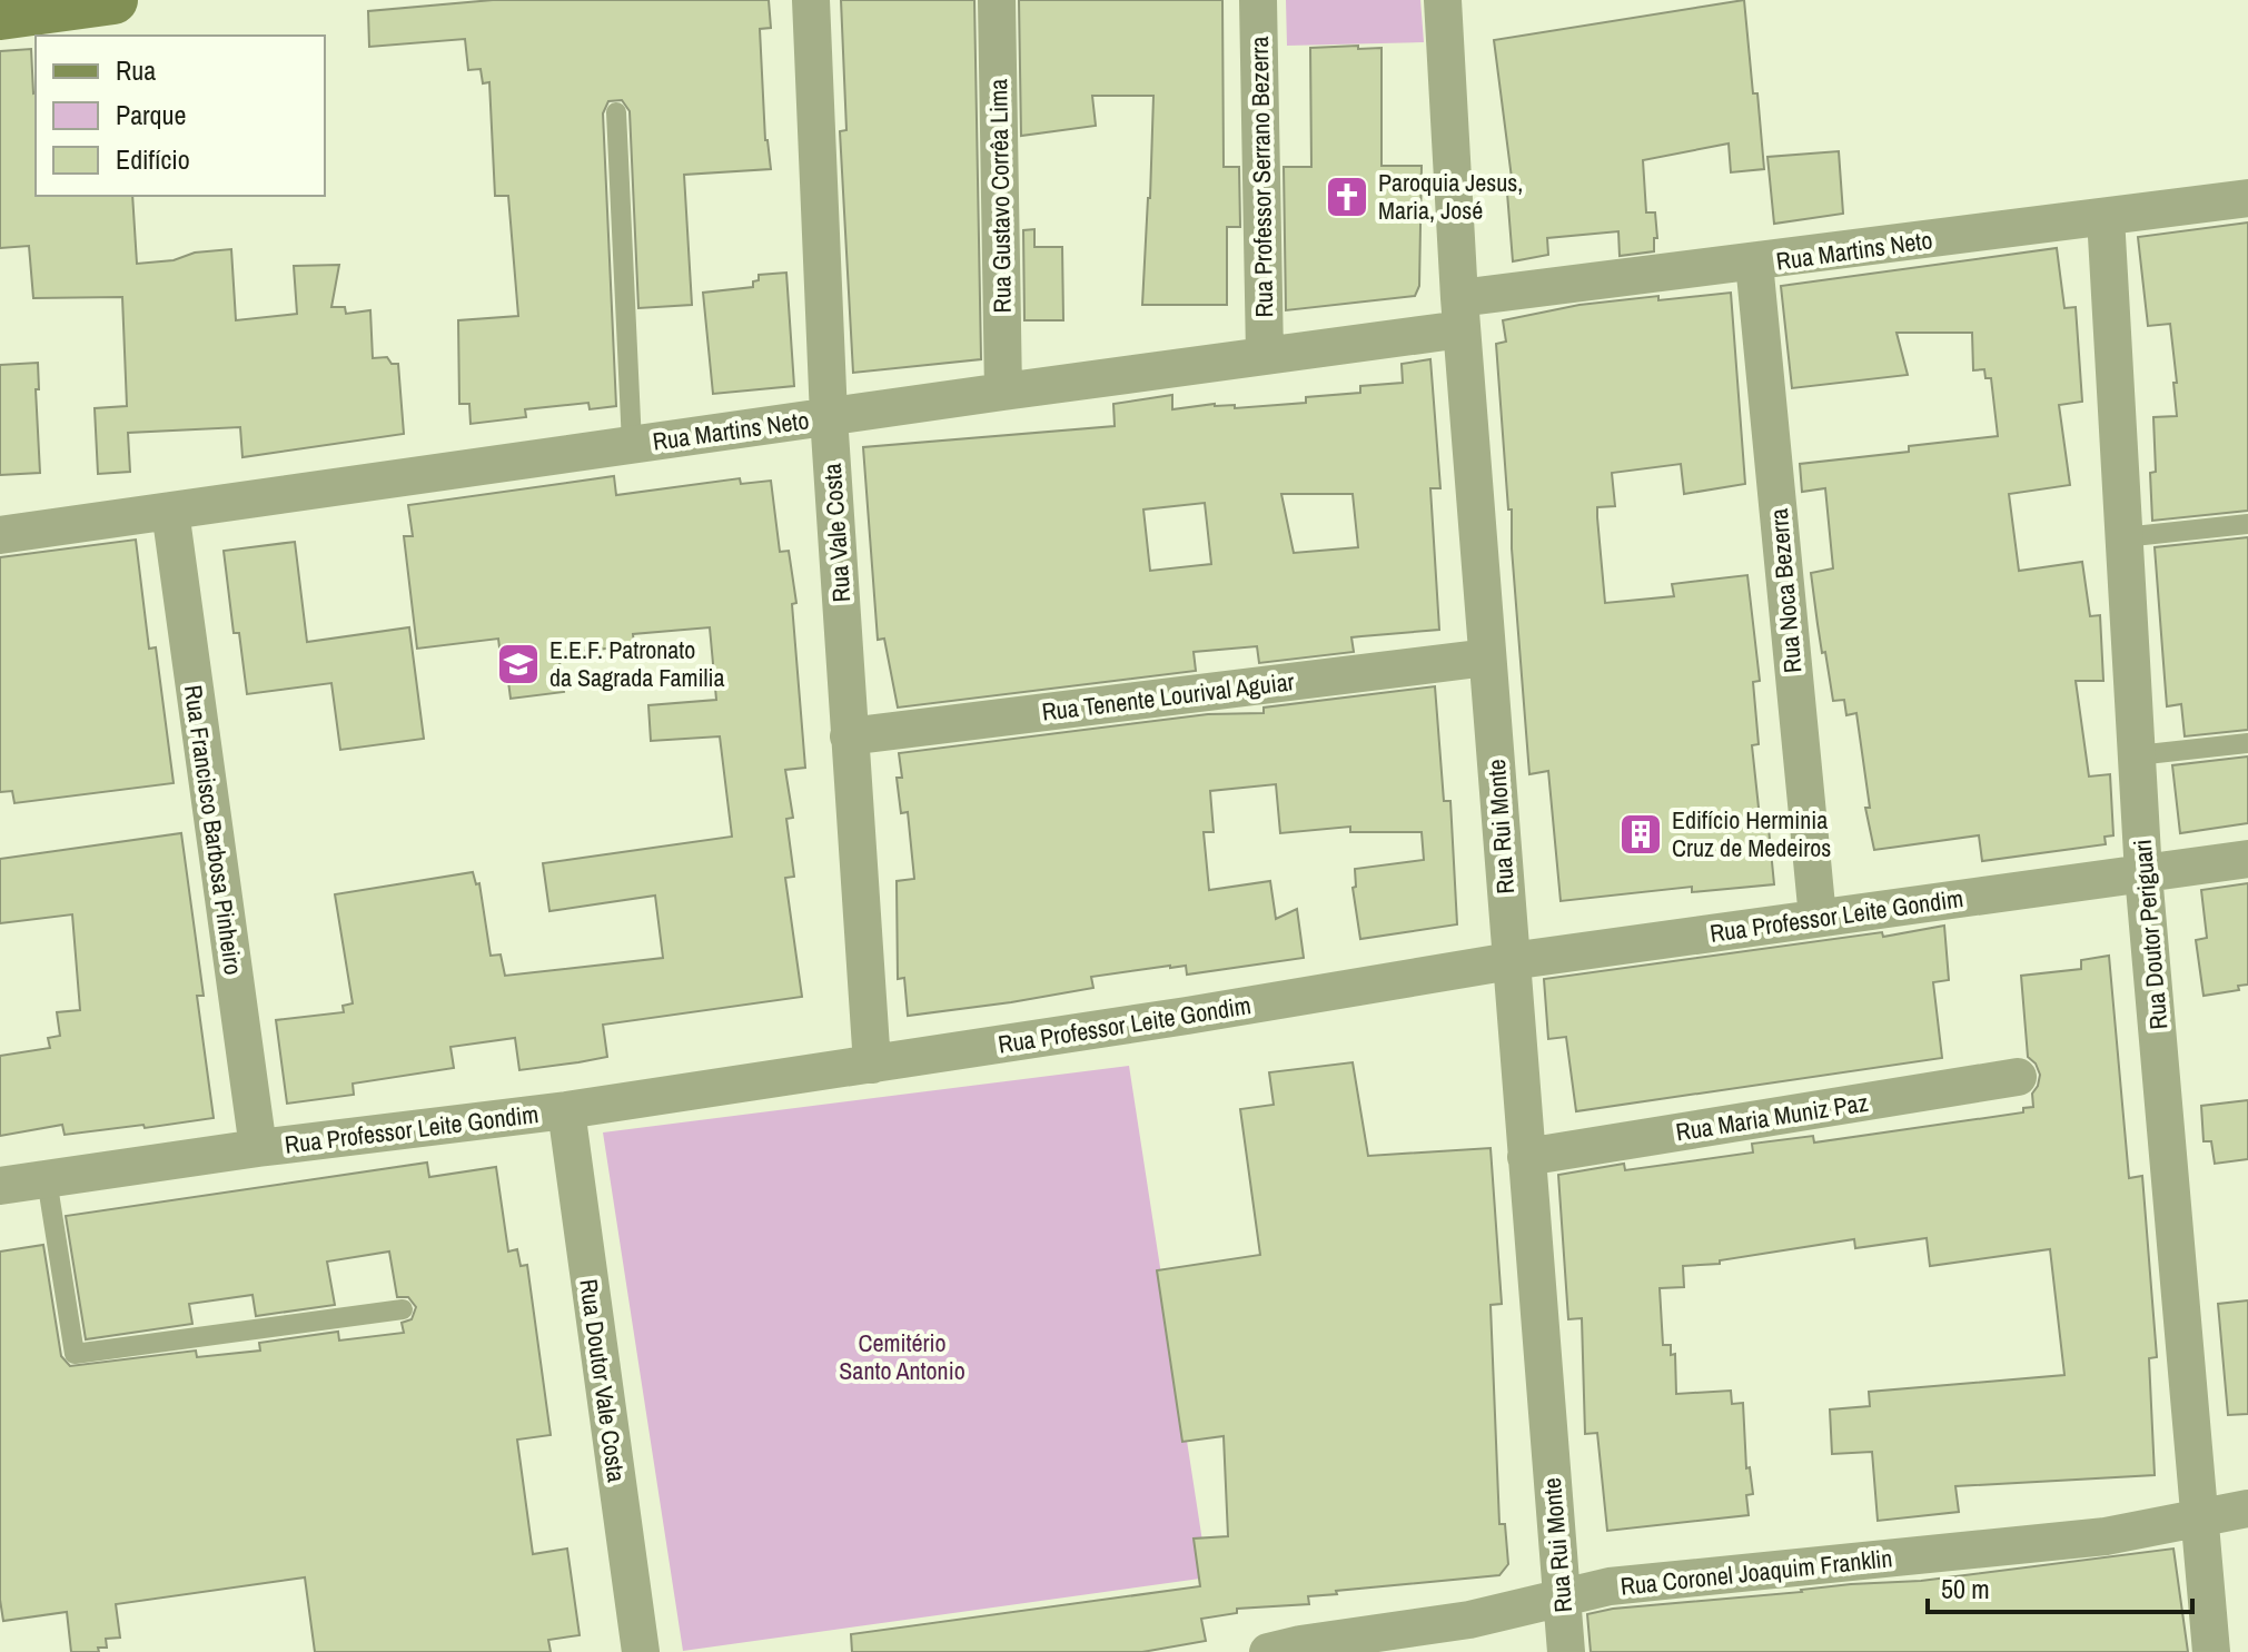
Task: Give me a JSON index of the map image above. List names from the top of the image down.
{
  "streets": {
    "street": [
      "Rua Professor Serrano Bezerra",
      "Rua Gustavo Corrêa Lima",
      "Rua Martins Neto",
      "Rua Vale Costa",
      "Rua Noca Bezerra",
      "Rua Tenente Lourival Aguiar",
      "Rua Rui Monte",
      "Rua Francisco Barbosa Pinheiro",
      "Rua Professor Leite Gondim",
      "Rua Doutor Periguari",
      "Rua Maria Muniz Paz",
      "Rua Doutor Vale Costa",
      "Rua Coronel Joaquim Franklin"
    ]
  },
  "crossings": [
    ["Rua Professor Serrano Bezerra", "Rua Martins Neto"],
    ["Rua Gustavo Corrêa Lima", "Rua Martins Neto"],
    ["Rua Martins Neto", "Rua Vale Costa"],
    ["Rua Martins Neto", "Rua Noca Bezerra"],
    ["Rua Martins Neto", "Rua Rui Monte"],
    ["Rua Martins Neto", "Rua Francisco Barbosa Pinheiro"],
    ["Rua Martins Neto", "Rua Doutor Periguari"],
    ["Rua Vale Costa", "Rua Tenente Lourival Aguiar"],
    ["Rua Vale Costa", "Rua Professor Leite Gondim"],
    ["Rua Noca Bezerra", "Rua Professor Leite Gondim"],
    ["Rua Tenente Lourival Aguiar", "Rua Rui Monte"],
    ["Rua Rui Monte", "Rua Professor Leite Gondim"],
    ["Rua Rui Monte", "Rua Maria Muniz Paz"],
    ["Rua Rui Monte", "Rua Coronel Joaquim Franklin"],
    ["Rua Francisco Barbosa Pinheiro", "Rua Professor Leite Gondim"],
    ["Rua Professor Leite Gondim", "Rua Doutor Periguari"],
    ["Rua Professor Leite Gondim", "Rua Doutor Vale Costa"],
    ["Rua Doutor Periguari", "Rua Coronel Joaquim Franklin"]
  ],
  "parks": ["Cemitério Santo Antonio"],
  "places": {
    "church": ["Paroquia Jesus, Maria, José"],
    "school or university": ["E.E.F. Patronato da Sagrada Familia"],
    "building": ["Edifício Herminia Cruz de Medeiros"]
  },
  "legend": ["Rua", "Parque", "Edifício"],
  "scale_bar": "50 m"
}
